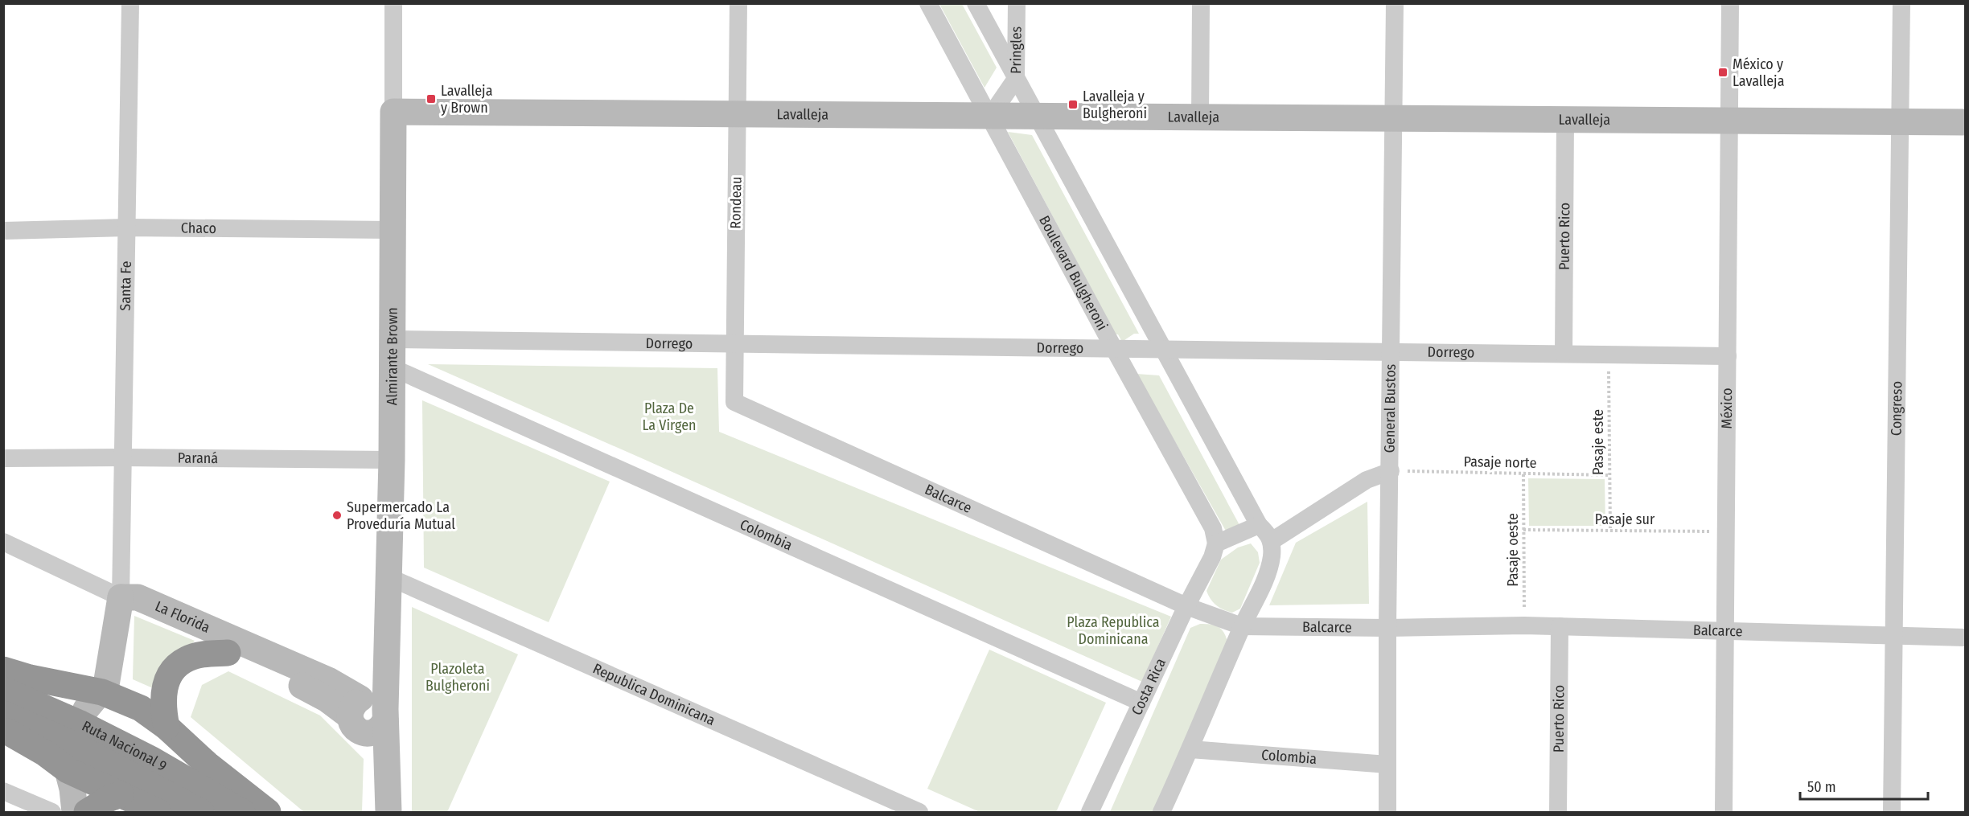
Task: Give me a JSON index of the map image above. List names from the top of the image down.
{
  "streets": {
    "highway": ["Ruta Nacional 9"],
    "street": [
      "Pringles",
      "Lavalleja",
      "Rondeau",
      "Chaco",
      "Puerto Rico",
      "Boulevard Bulgheroni",
      "Santa Fe",
      "Dorrego",
      "Almirante Brown",
      "Congreso",
      "General Bustos",
      "México",
      "Paraná",
      "Balcarce",
      "Colombia",
      "La Florida",
      "Costa Rica",
      "Republica Dominicana"
    ],
    "path": [
      "Pasaje este",
      "Pasaje norte",
      "Pasaje sur",
      "Pasaje oeste"
    ]
  },
  "crossings": [
    ["Pringles", "Lavalleja"],
    ["Pringles", "Boulevard Bulgheroni"],
    ["Lavalleja", "Rondeau"],
    ["Lavalleja", "Puerto Rico"],
    ["Lavalleja", "Boulevard Bulgheroni"],
    ["Lavalleja", "Almirante Brown"],
    ["Lavalleja", "Congreso"],
    ["Lavalleja", "General Bustos"],
    ["Lavalleja", "México"],
    ["Rondeau", "Dorrego"],
    ["Rondeau", "Balcarce"],
    ["Chaco", "Santa Fe"],
    ["Chaco", "Almirante Brown"],
    ["Puerto Rico", "Dorrego"],
    ["Puerto Rico", "Balcarce"],
    ["Boulevard Bulgheroni", "Dorrego"],
    ["Boulevard Bulgheroni", "Costa Rica"],
    ["Santa Fe", "Paraná"],
    ["Santa Fe", "La Florida"],
    ["Dorrego", "Almirante Brown"],
    ["Dorrego", "General Bustos"],
    ["Dorrego", "México"],
    ["Dorrego", "Pasaje este"],
    ["Almirante Brown", "Paraná"],
    ["Almirante Brown", "Colombia"],
    ["Almirante Brown", "La Florida"],
    ["Almirante Brown", "Republica Dominicana"],
    ["Congreso", "Balcarce"],
    ["General Bustos", "Pasaje norte"],
    ["General Bustos", "Balcarce"],
    ["General Bustos", "Colombia"],
    ["México", "Balcarce"],
    ["México", "Pasaje sur"],
    ["Pasaje este", "Pasaje norte"],
    ["Pasaje este", "Pasaje sur"],
    ["Pasaje norte", "Pasaje oeste"],
    ["Balcarce", "Pasaje oeste"],
    ["Balcarce", "Costa Rica"],
    ["Pasaje sur", "Pasaje oeste"],
    ["Colombia", "Costa Rica"]
  ],
  "parks": ["Plaza De La Virgen", "Plaza Republica Dominicana", "Plazoleta Bulgheroni"],
  "places": {
    "transit": ["México y Lavalleja", "Lavalleja y Brown", "Lavalleja y Bulgheroni"],
    "other": ["Supermercado La Proveduría Mutual"]
  },
  "scale_bar": "50 m"
}
